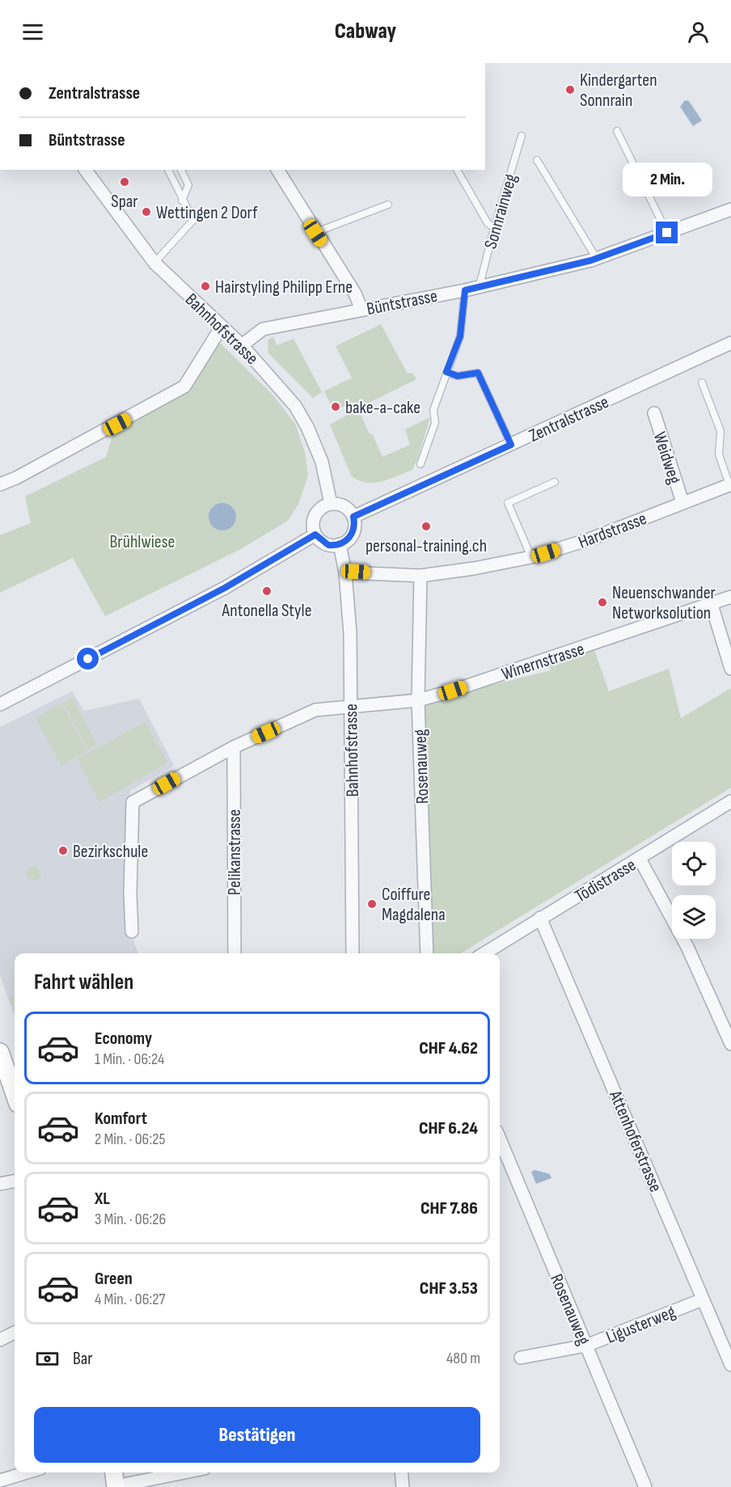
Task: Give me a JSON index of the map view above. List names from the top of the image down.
{
  "streets": {
    "street": [
      "Büntstrasse",
      "Bahnhofstrasse",
      "Zentralstrasse",
      "Weidweg",
      "Hardstrasse",
      "Winernstrasse",
      "Rosenauweg",
      "Pelikanstrasse",
      "Tödistrasse",
      "Attenhoferstrasse",
      "Ligusterweg"
    ],
    "lane": ["Sonnrainweg"]
  },
  "crossings": [
    ["Sonnrainweg", "Büntstrasse"],
    ["Büntstrasse", "Bahnhofstrasse"],
    ["Bahnhofstrasse", "Zentralstrasse"],
    ["Bahnhofstrasse", "Hardstrasse"],
    ["Bahnhofstrasse", "Winernstrasse"],
    ["Weidweg", "Hardstrasse"],
    ["Hardstrasse", "Rosenauweg"],
    ["Winernstrasse", "Rosenauweg"],
    ["Winernstrasse", "Pelikanstrasse"],
    ["Rosenauweg", "Ligusterweg"],
    ["Tödistrasse", "Attenhoferstrasse"],
    ["Attenhoferstrasse", "Ligusterweg"]
  ],
  "parks": ["Brühlwiese"],
  "places": [
    "Kindergarten Sonnrain",
    "Spar",
    "Wettingen 2 Dorf",
    "Hairstyling Philipp Erne",
    "bake-a-cake",
    "personal-training.ch",
    "Antonella Style",
    "Neuenschwander Networksolution",
    "Bezirkschule",
    "Coiffure Magdalena"
  ],
  "page": {
    "header": "Cabway",
    "banner": ["Zentralstrasse", "Büntstrasse"],
    "bubble": "2 Min.",
    "heading": "Fahrt wählen",
    "list": [
      {
        "name": "Economy",
        "note": "1 Min. · 06:24",
        "value": "CHF 4.62"
      },
      {
        "name": "Komfort",
        "note": "2 Min. · 06:25",
        "value": "CHF 6.24"
      },
      {
        "name": "XL",
        "note": "3 Min. · 06:26",
        "value": "CHF 7.86"
      },
      {
        "name": "Green",
        "note": "4 Min. · 06:27",
        "value": "CHF 3.53"
      }
    ],
    "pay": ["Bar", "480 m"],
    "buttons": "Bestätigen"
  }
}
